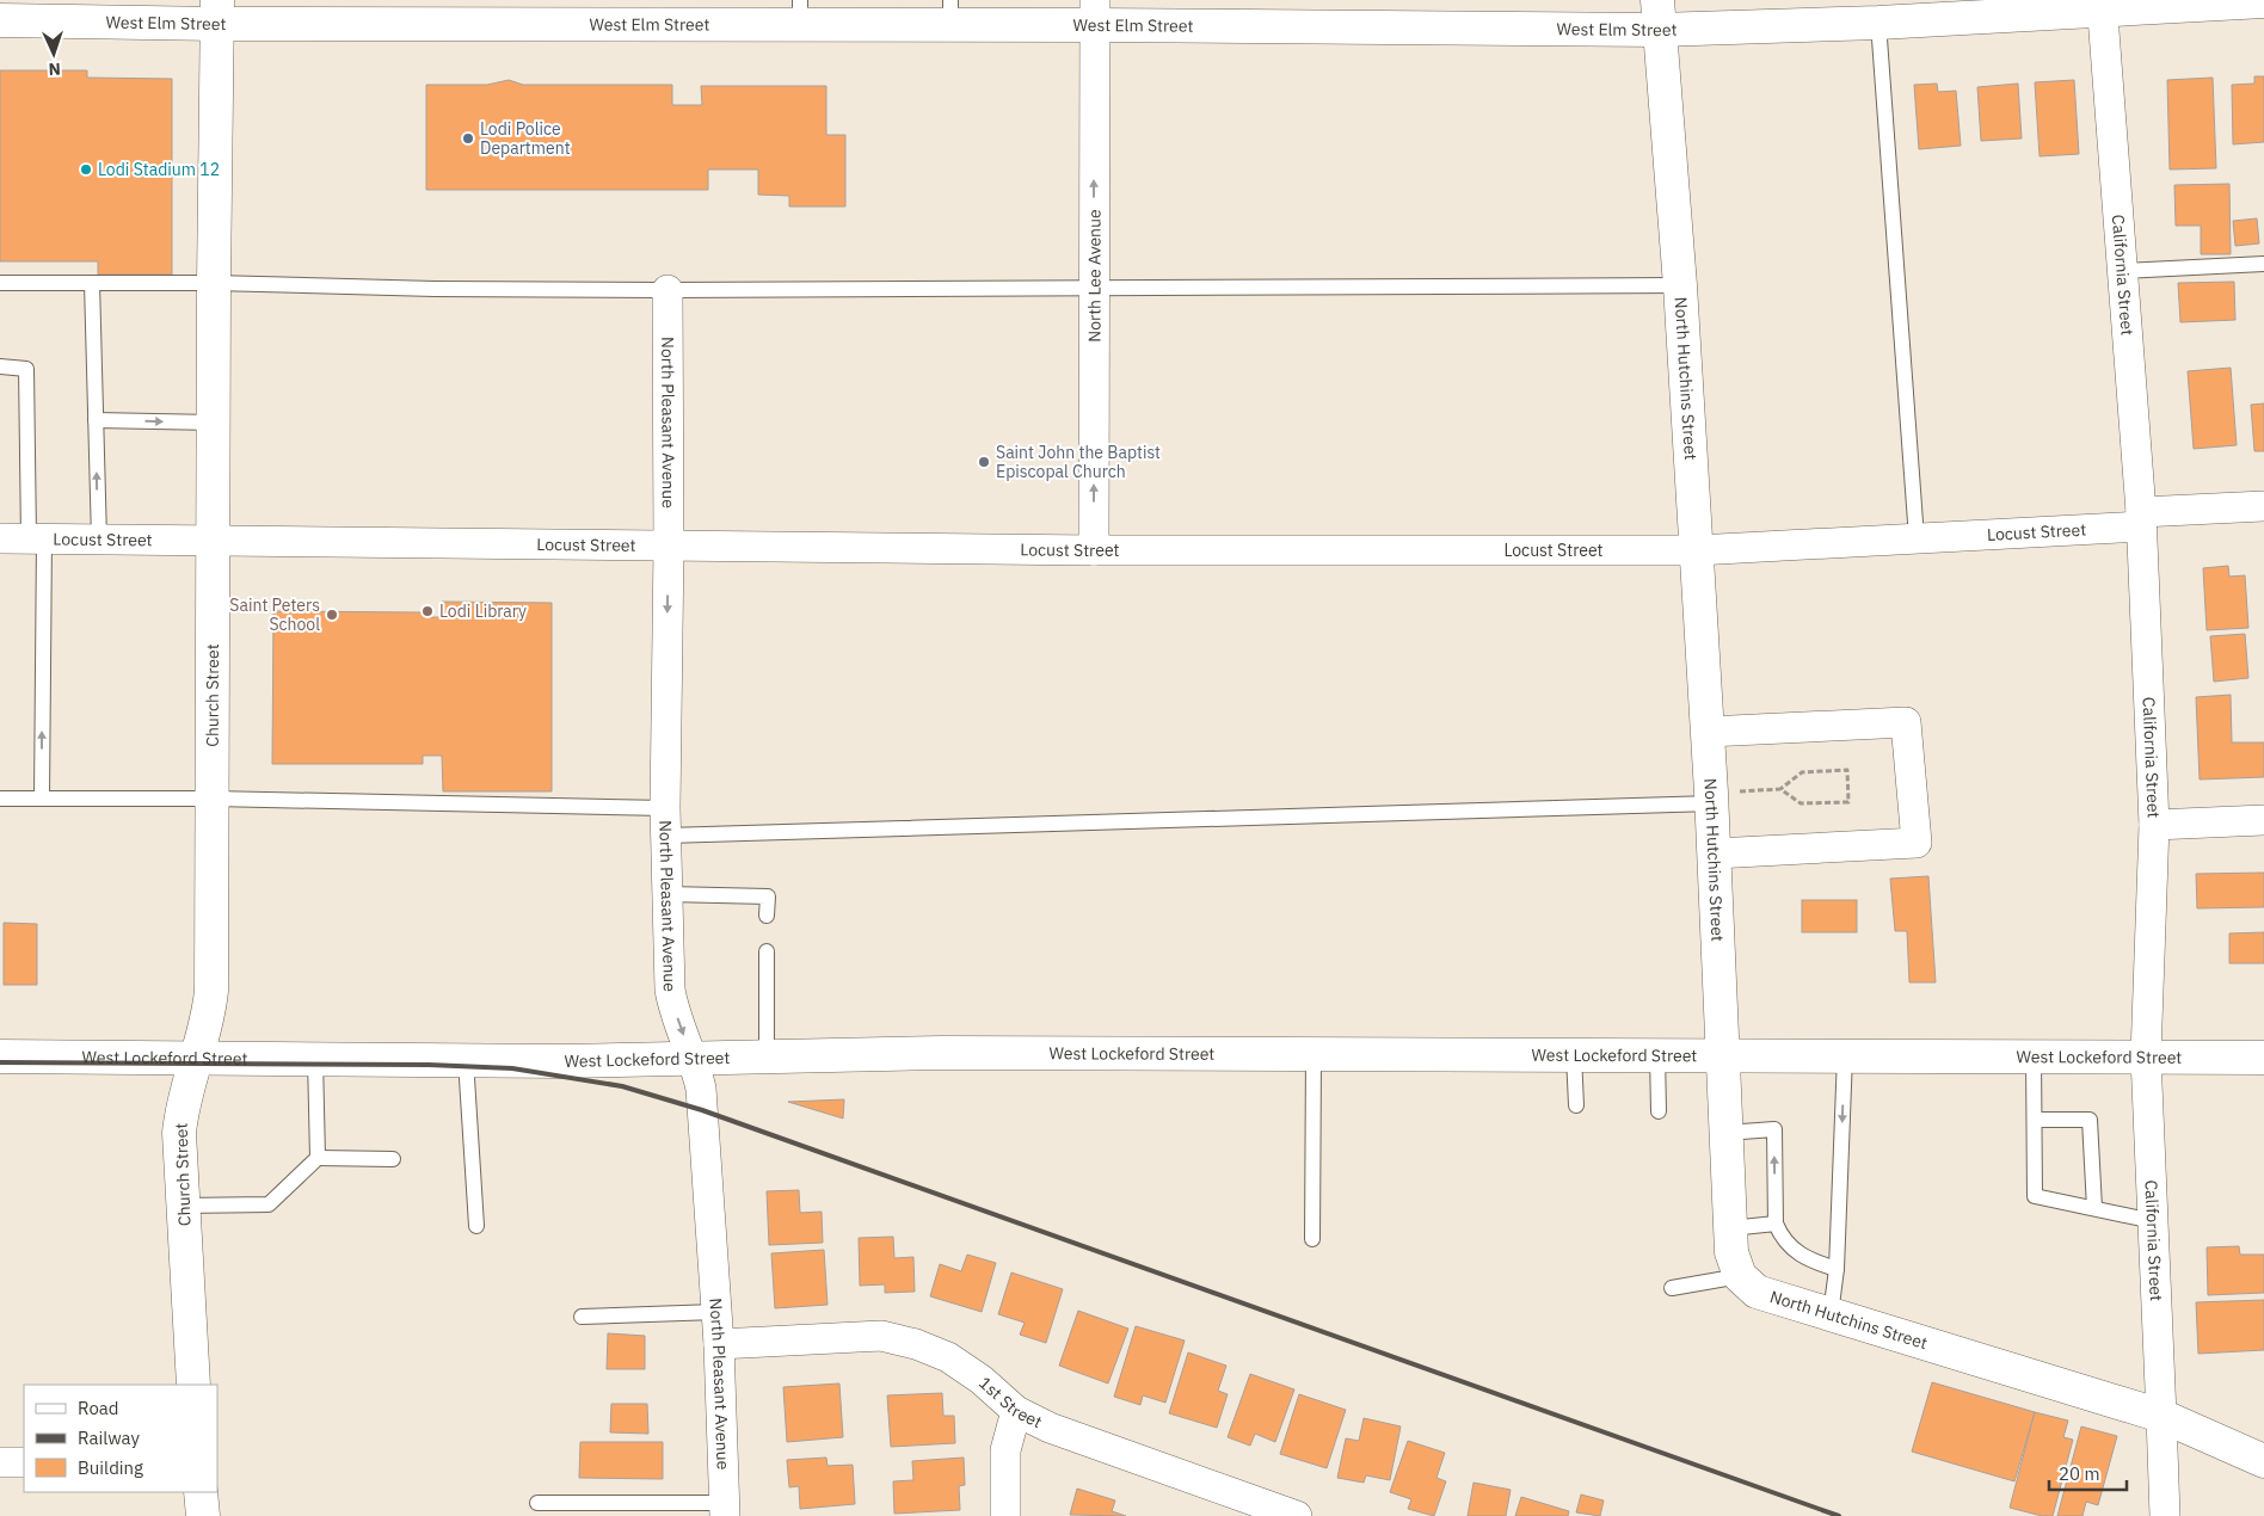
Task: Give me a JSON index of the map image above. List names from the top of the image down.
{
  "streets": {
    "street": [
      "West Elm Street",
      "California Street",
      "North Lee Avenue",
      "North Hutchins Street",
      "North Pleasant Avenue",
      "Locust Street",
      "Church Street",
      "West Lockeford Street",
      "1st Street"
    ]
  },
  "crossings": [
    ["West Elm Street", "California Street"],
    ["West Elm Street", "North Lee Avenue"],
    ["West Elm Street", "North Hutchins Street"],
    ["West Elm Street", "Church Street"],
    ["California Street", "North Hutchins Street"],
    ["California Street", "Locust Street"],
    ["California Street", "West Lockeford Street"],
    ["North Lee Avenue", "Locust Street"],
    ["North Hutchins Street", "Locust Street"],
    ["North Hutchins Street", "West Lockeford Street"],
    ["North Pleasant Avenue", "Locust Street"],
    ["North Pleasant Avenue", "West Lockeford Street"],
    ["North Pleasant Avenue", "1st Street"],
    ["Locust Street", "Church Street"],
    ["Church Street", "West Lockeford Street"]
  ],
  "one_way": ["North Lee Avenue", "North Pleasant Avenue"],
  "places": [
    "Lodi Police Department",
    "Lodi Stadium 12",
    "Saint John the Baptist Episcopal Church",
    "Lodi Library",
    "Saint Peters School"
  ],
  "legend": ["Road", "Railway", "Building"],
  "scale_bar": "20 m",
  "north": "bottom"
}
